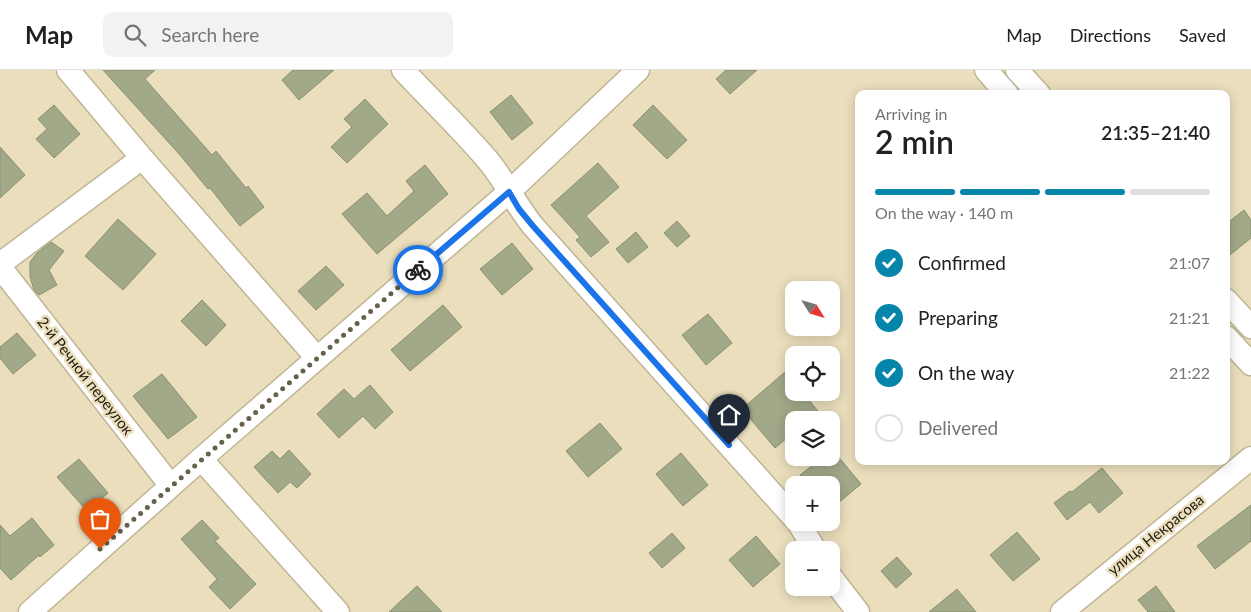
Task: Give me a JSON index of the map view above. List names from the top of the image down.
{
  "streets": {
    "street": ["2-й Речной переулок", "улица Некрасова"]
  },
  "north": "bottom right",
  "page": {
    "header": "Map",
    "search": "Search here",
    "nav": ["Map", "Directions", "Saved"],
    "heading": ["2 min", "Arriving in", "21:35–21:40"],
    "bar": "On the way · 140 m",
    "list": [
      ["Confirmed", "21:07"],
      ["Preparing", "21:21"],
      ["On the way", "21:22"],
      "Delivered"
    ],
    "map_buttons": ["+", "−"]
  }
}
